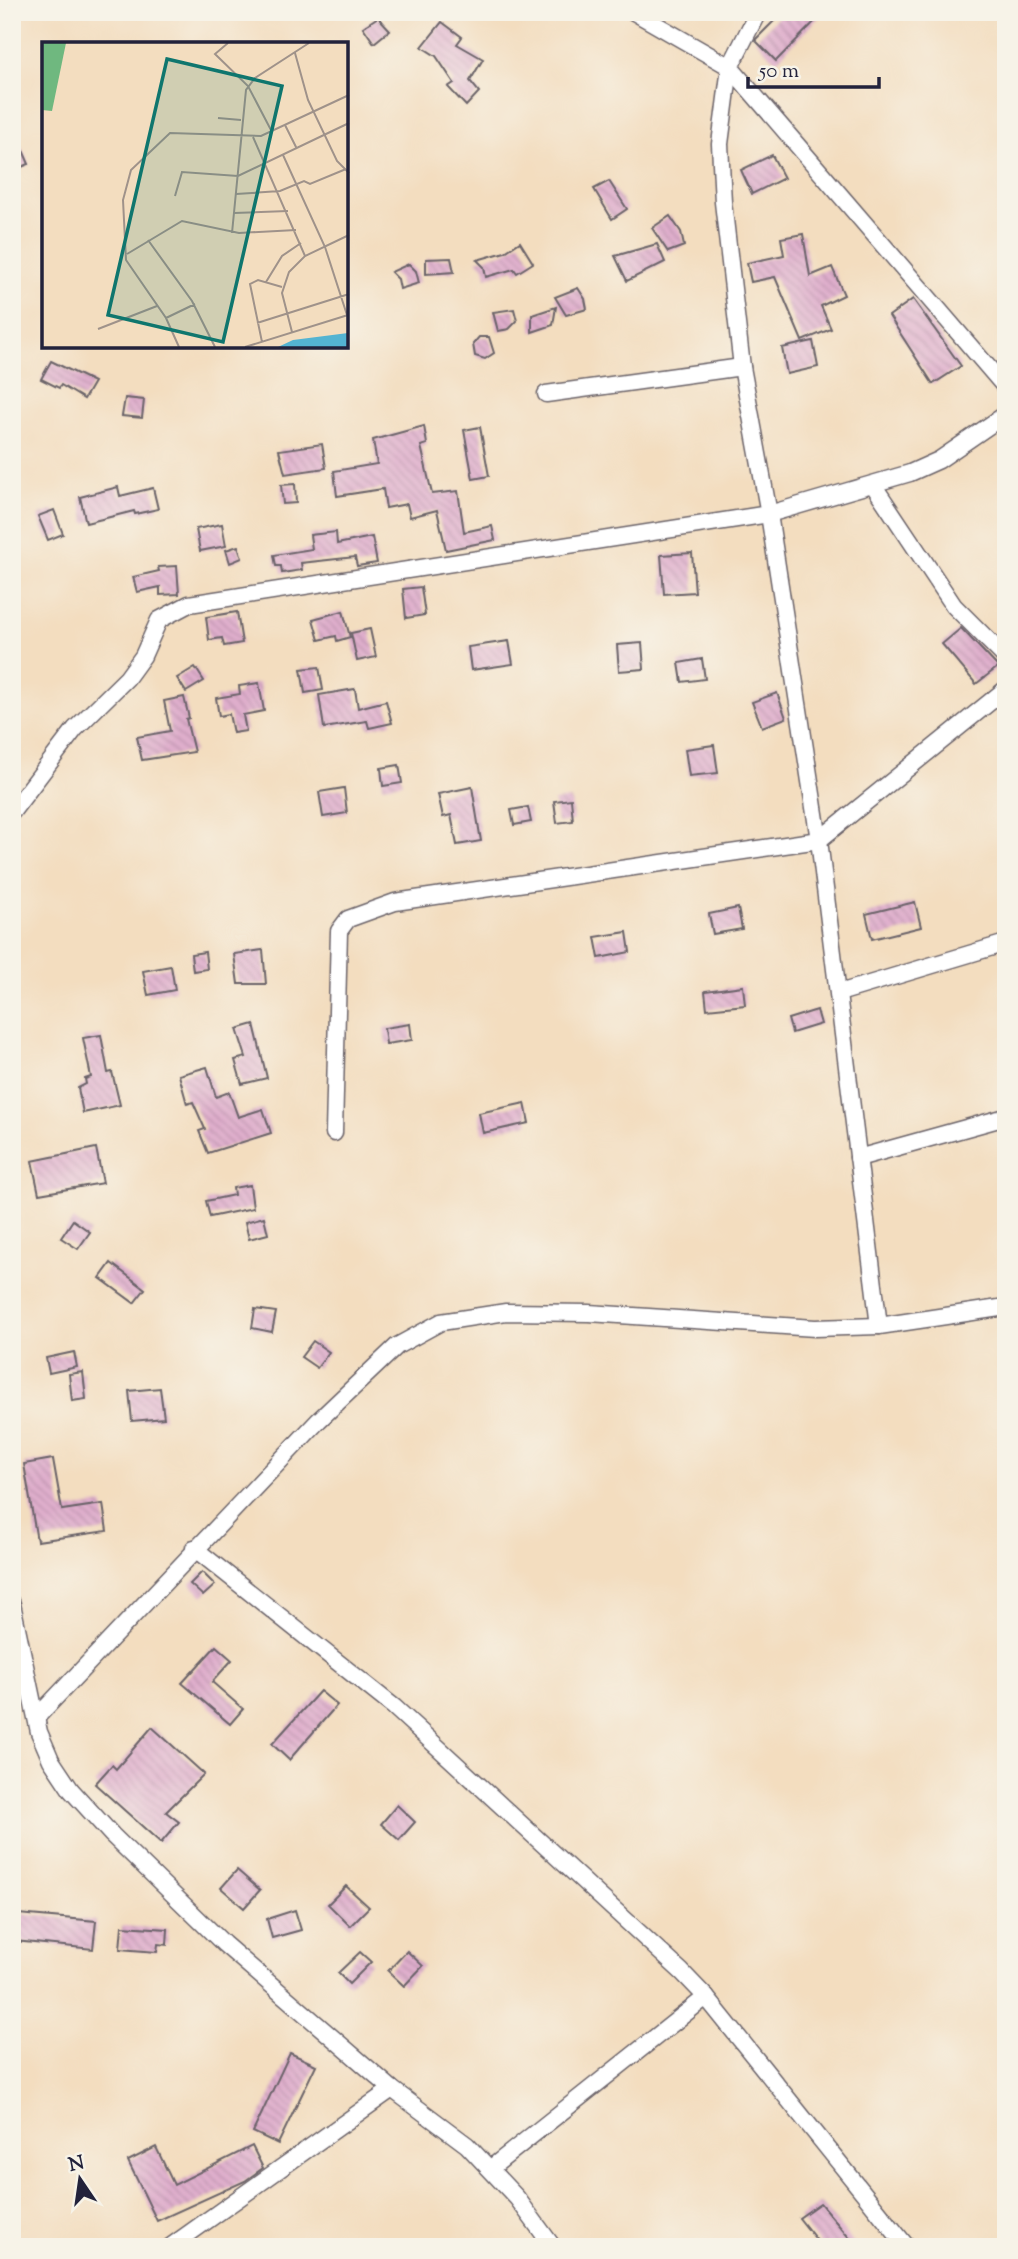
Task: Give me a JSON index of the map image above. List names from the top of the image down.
{
  "scale_bar": "50 m",
  "north": "top"
}
